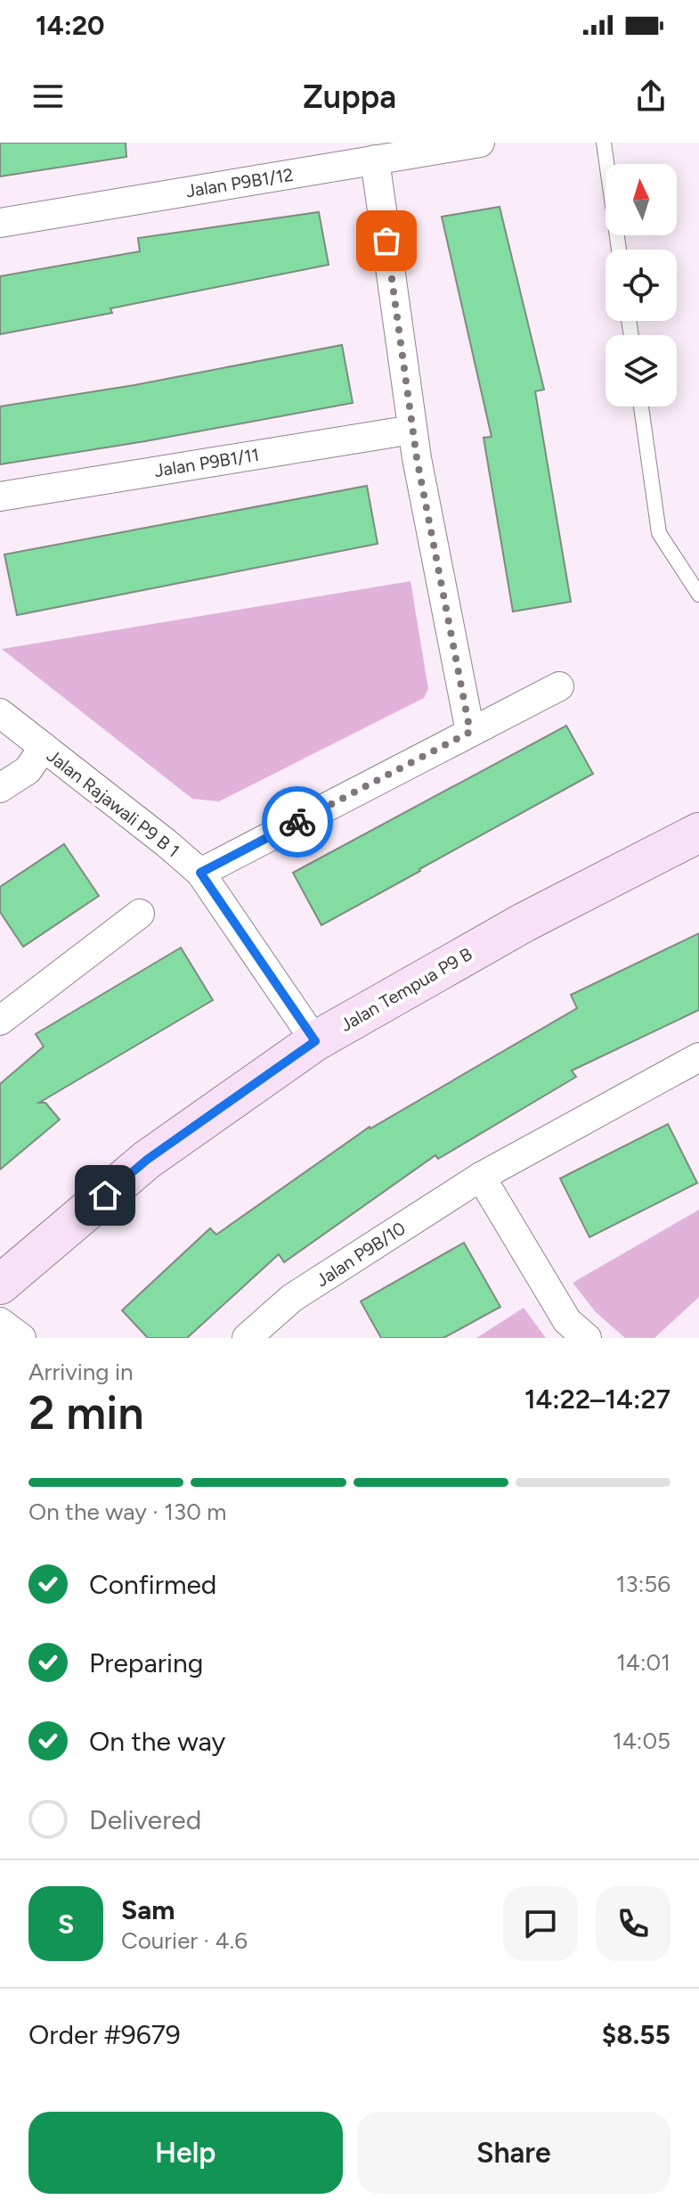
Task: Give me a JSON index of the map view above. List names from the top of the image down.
{
  "streets": {
    "street": [
      "Jalan P9B1/12",
      "Jalan P9B1/11",
      "Jalan Rajawali P9 B 1",
      "Jalan Tempua P9 B",
      "Jalan P9B/10"
    ]
  },
  "crossings": [
    ["Jalan Rajawali P9 B 1", "Jalan Tempua P9 B"]
  ],
  "north": "top",
  "page": {
    "status": "14:20",
    "header": "Zuppa",
    "heading": ["2 min", "Arriving in", "14:22–14:27"],
    "panel": [
      "Sam",
      "Courier · 4.6",
      "Order #9679",
      "$8.55"
    ],
    "bar": "On the way · 130 m",
    "list": [
      ["Confirmed", "13:56"],
      ["Preparing", "14:01"],
      ["On the way", "14:05"],
      "Delivered"
    ],
    "round": "S",
    "buttons": ["Help", "Share"]
  }
}
